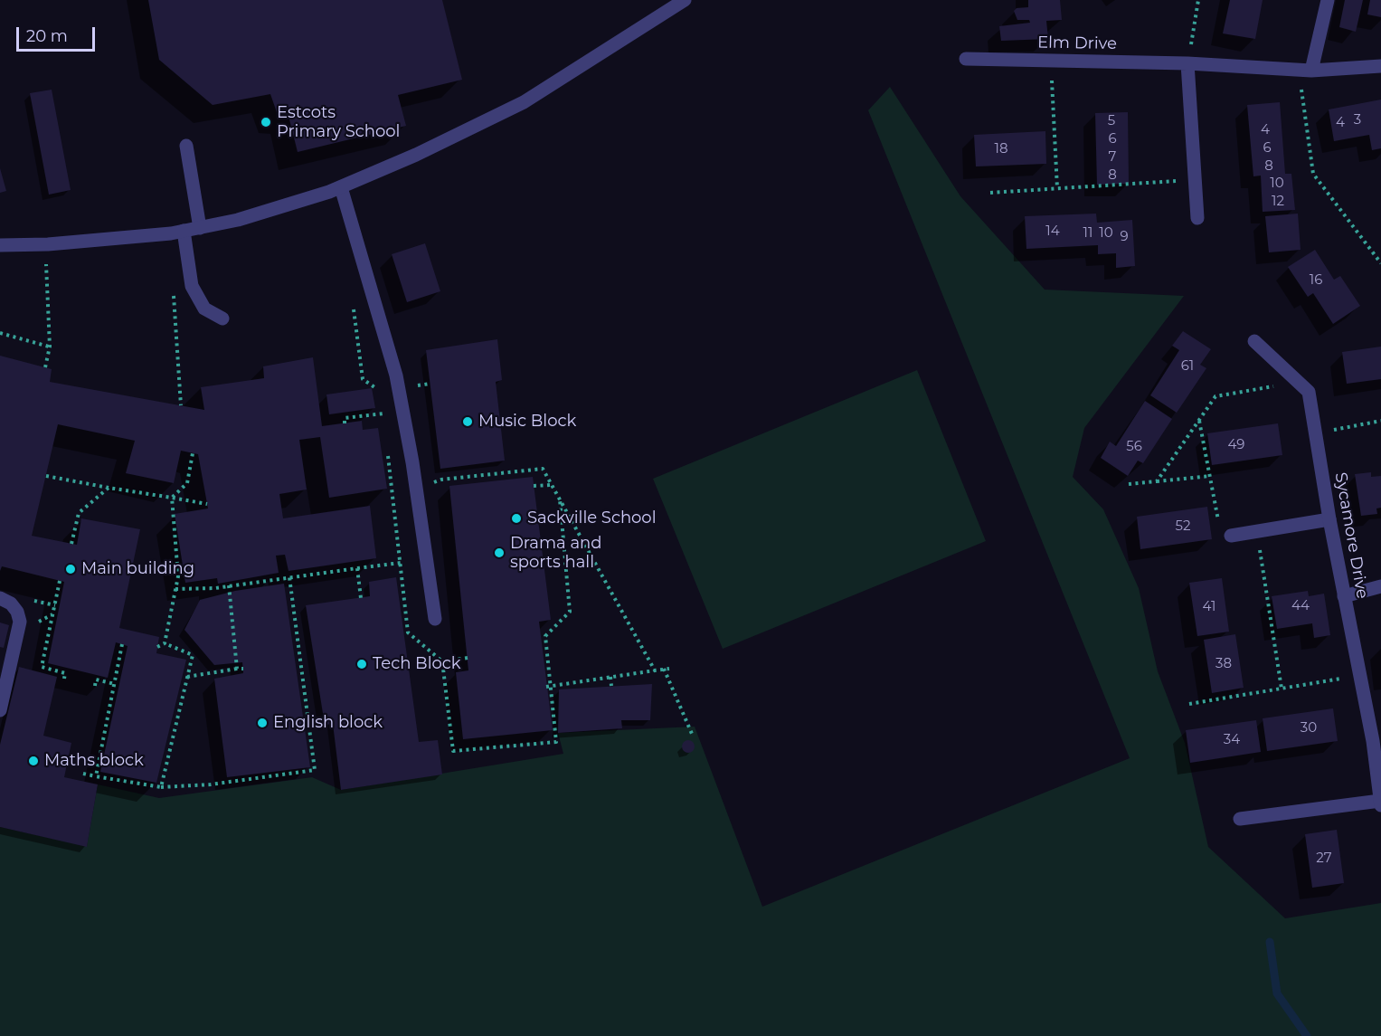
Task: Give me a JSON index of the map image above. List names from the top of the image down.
{
  "streets": {
    "street": ["Elm Drive", "Sycamore Drive"]
  },
  "places": [
    "Estcots Primary School",
    "Music Block",
    "Sackville School",
    "Drama and sports hall",
    "Main building",
    "Tech Block",
    "English block",
    "Maths block"
  ],
  "house_numbers": [
    "3",
    "5",
    "4",
    "4",
    "6",
    "6",
    "18",
    "7",
    "8",
    "8",
    "10",
    "12",
    "14",
    "11",
    "10",
    "9",
    "16",
    "61",
    "49",
    "56",
    "52",
    "44",
    "41",
    "38",
    "30",
    "34",
    "27"
  ],
  "scale_bar": "20 m"
}
